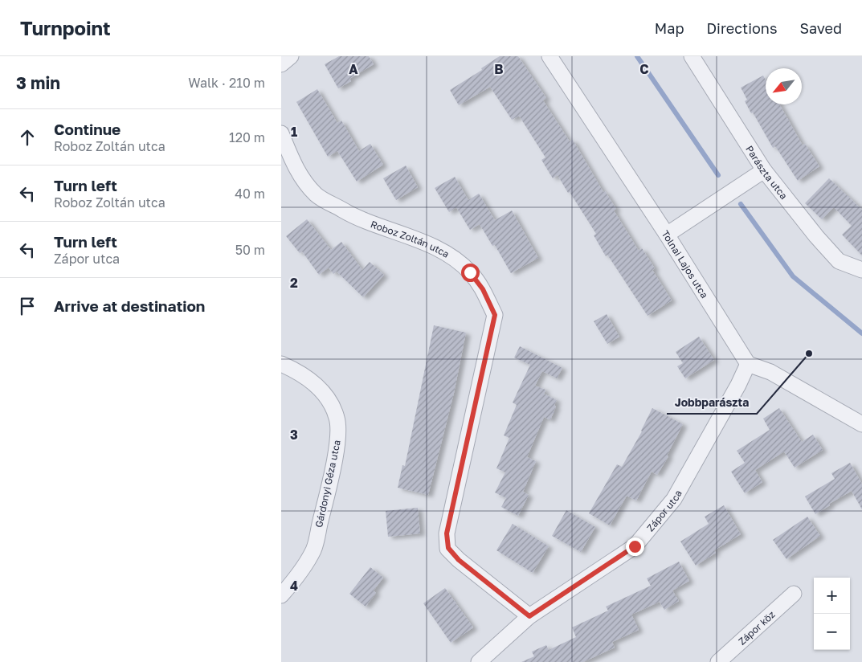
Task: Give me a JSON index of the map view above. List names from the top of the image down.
{
  "streets": {
    "street": [
      "Parászta utca",
      "Roboz Zoltán utca",
      "Tolnai Lajos utca",
      "Gárdonyi Géza utca",
      "Zápor utca",
      "Zápor köz"
    ]
  },
  "crossings": [
    ["Roboz Zoltán utca", "Zápor utca"],
    ["Tolnai Lajos utca", "Zápor utca"]
  ],
  "places": ["Jobbparászta"],
  "north": "bottom left",
  "page": {
    "header": "Turnpoint",
    "nav": ["Map", "Directions", "Saved"],
    "heading": ["3 min", "Walk · 210 m"],
    "list": [
      ["Continue", "Roboz Zoltán utca", "120 m"],
      ["Turn left", "Roboz Zoltán utca", "40 m"],
      ["Turn left", "Zápor utca", "50 m"],
      "Arrive at destination"
    ],
    "map_buttons": ["+", "−"]
  },
  "grid": {
    "columns": ["A", "B", "C"],
    "rows": [
      "1",
      "2",
      "3",
      "4"
    ]
  }
}
